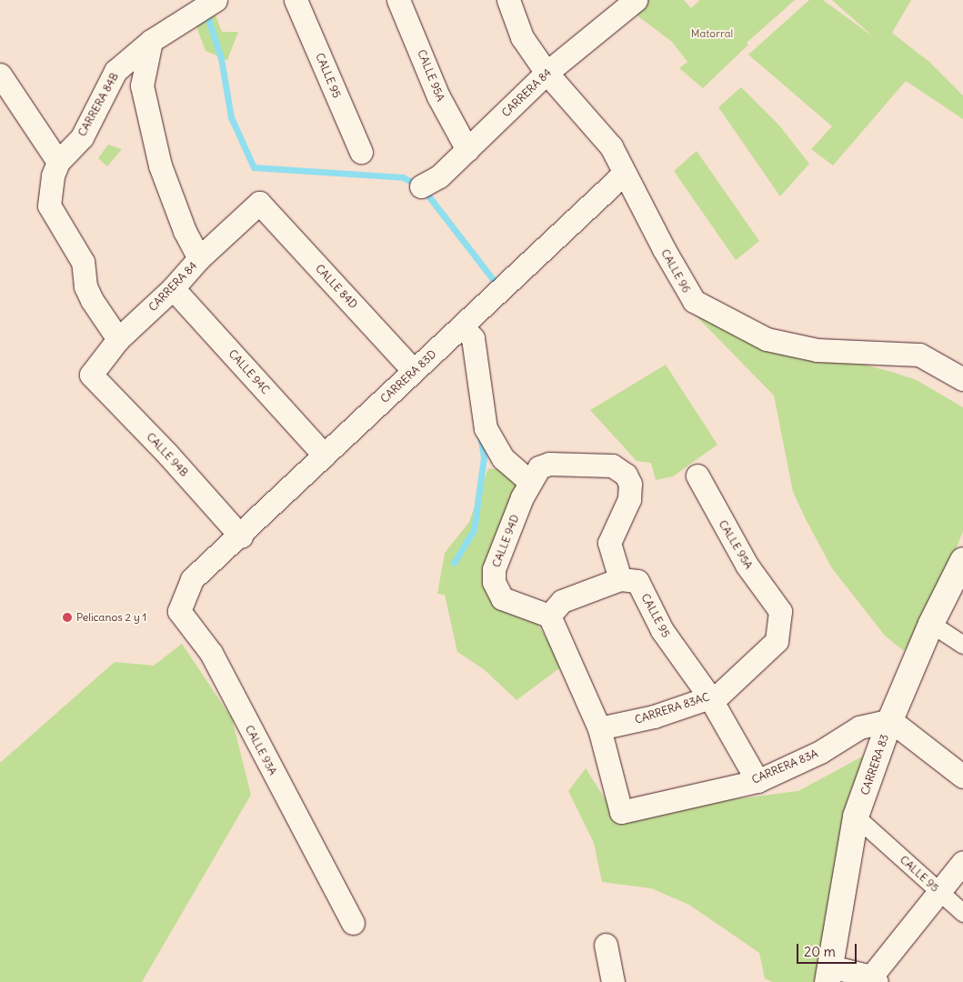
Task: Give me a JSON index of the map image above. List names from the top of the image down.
{
  "streets": {
    "street": [
      "CALLE 95",
      "CALLE 95A",
      "CARRERA 84",
      "CARRERA 84B",
      "CALLE 96",
      "CALLE 84D",
      "CALLE 94C",
      "CARRERA 83D",
      "CALLE 94B",
      "CALLE 94D",
      "CARRERA 83AC",
      "CALLE 93A",
      "CARRERA 83",
      "CARRERA 83A"
    ]
  },
  "crossings": [
    ["CALLE 95", "CARRERA 83AC"],
    ["CALLE 95", "CARRERA 83"],
    ["CALLE 95", "CARRERA 83A"],
    ["CALLE 95A", "CARRERA 84"],
    ["CALLE 95A", "CARRERA 83AC"],
    ["CARRERA 84", "CARRERA 84B"],
    ["CARRERA 84", "CALLE 96"],
    ["CARRERA 84", "CALLE 84D"],
    ["CARRERA 84", "CALLE 94C"],
    ["CARRERA 84", "CALLE 94B"],
    ["CALLE 96", "CARRERA 83D"],
    ["CALLE 84D", "CARRERA 83D"],
    ["CALLE 94C", "CARRERA 83D"],
    ["CARRERA 83D", "CALLE 94B"],
    ["CARRERA 83D", "CALLE 93A"],
    ["CARRERA 83AC", "CARRERA 83A"],
    ["CARRERA 83", "CARRERA 83A"]
  ],
  "parks": ["Matorral"],
  "places": ["Pelicanos 2 y 1"],
  "scale_bar": "20 m"
}
